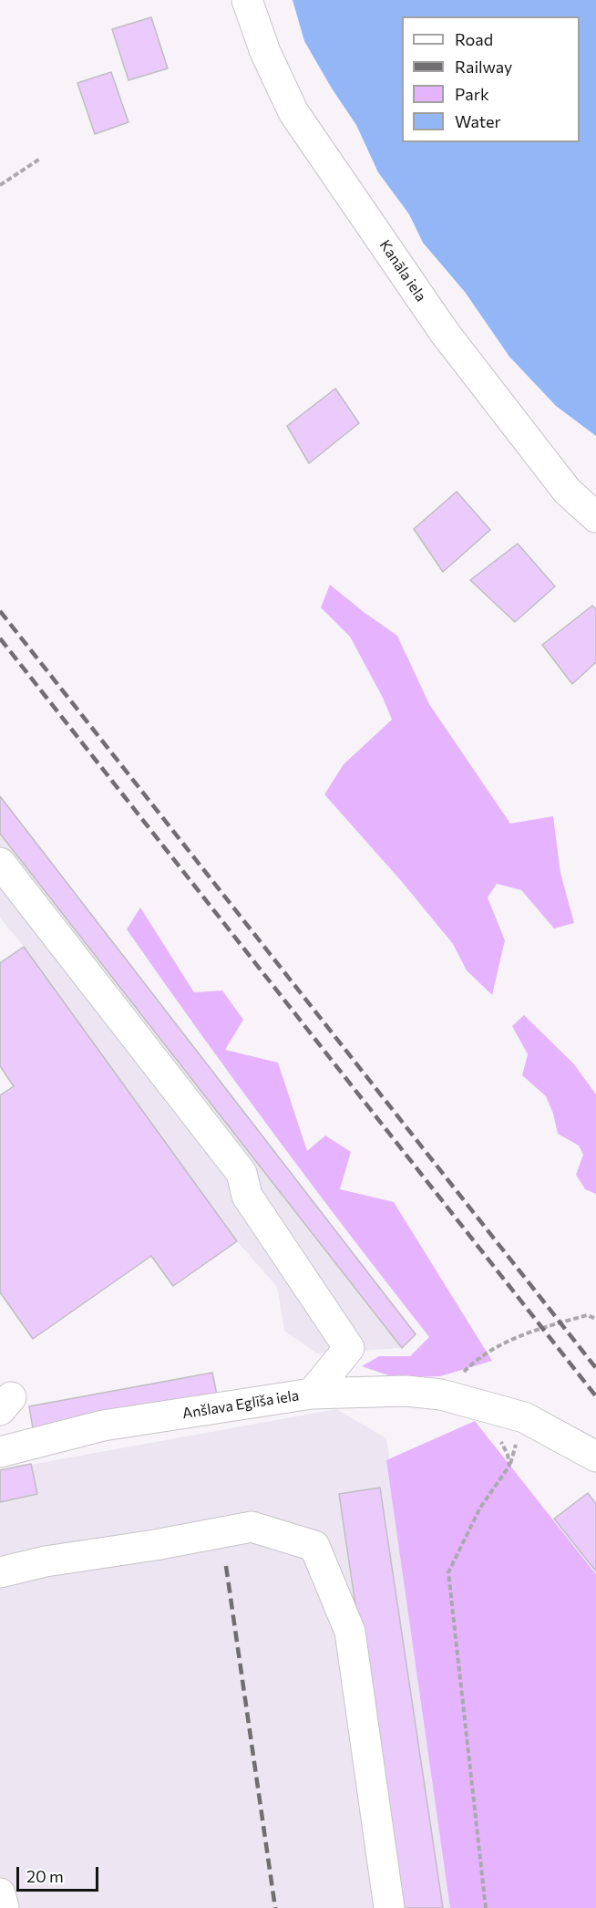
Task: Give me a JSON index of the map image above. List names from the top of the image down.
{
  "streets": {
    "street": ["Kanāla iela", "Anšlava Eglīša iela"]
  },
  "legend": [
    "Road",
    "Railway",
    "Park",
    "Water"
  ],
  "scale_bar": "20 m"
}
